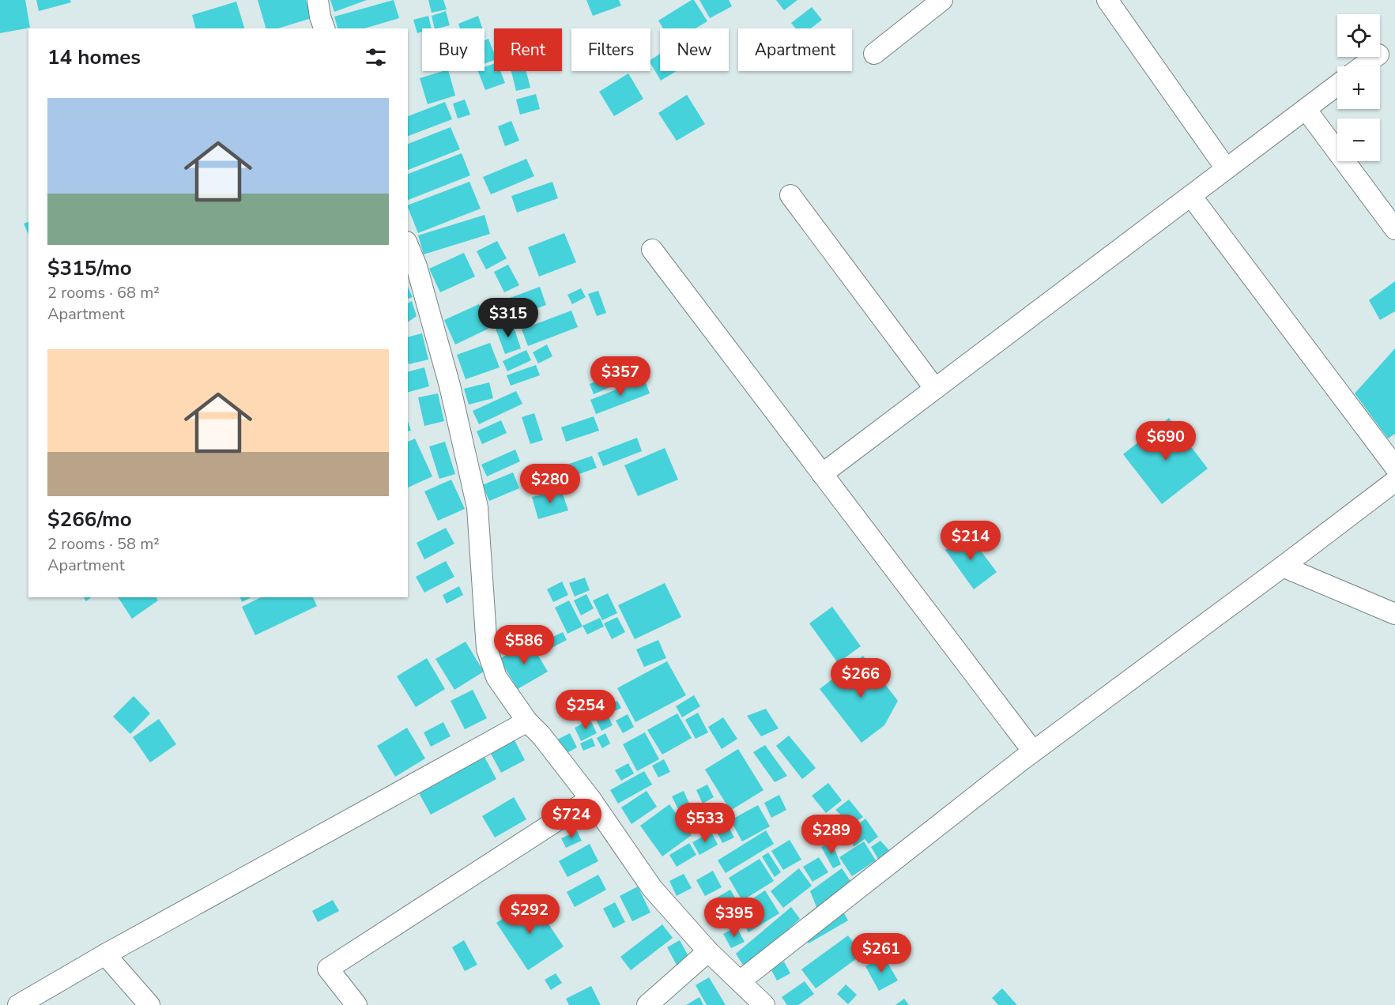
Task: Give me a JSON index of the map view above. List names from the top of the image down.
{
  "page": {
    "map_buttons": ["+", "−"],
    "chip": [
      "Buy",
      "Rent",
      "Filters",
      "New",
      "Apartment"
    ],
    "heading": "14 homes",
    "list": [
      {
        "name": "$315/mo",
        "note": "2 rooms · 68 m² · Apartment"
      },
      {
        "name": "$266/mo",
        "note": "2 rooms · 58 m² · Apartment"
      }
    ],
    "price": [
      "$315",
      "$357",
      "$690",
      "$280",
      "$214",
      "$586",
      "$266",
      "$254",
      "$724",
      "$533",
      "$289",
      "$292",
      "$395",
      "$261"
    ]
  }
}
